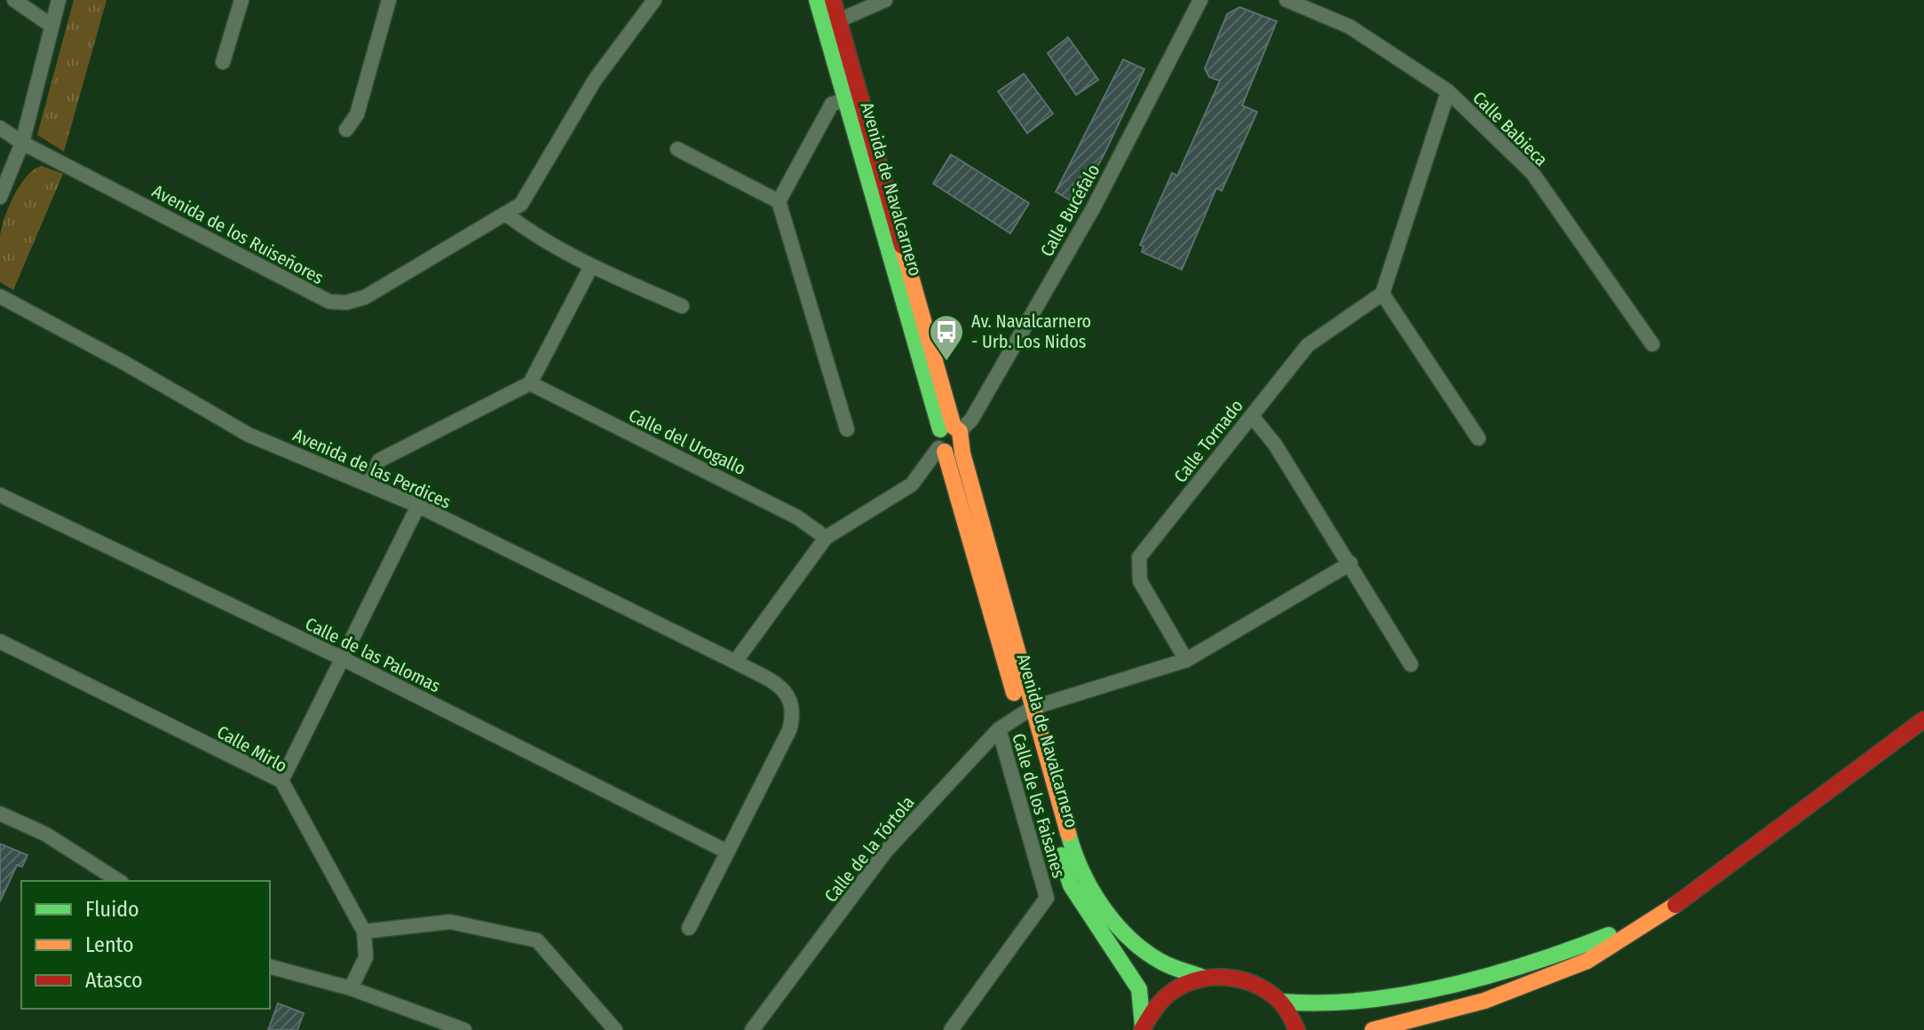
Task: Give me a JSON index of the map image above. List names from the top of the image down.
{
  "streets": {
    "street": [
      "Calle Babieca",
      "Avenida de Navalcarnero",
      "Calle Bucéfalo",
      "Avenida de los Ruiseñores",
      "Calle Tornado",
      "Calle del Urogallo",
      "Avenida de las Perdices",
      "Calle de las Palomas",
      "Calle Mirlo",
      "Calle de los Faisanes",
      "Calle de la Tórtola"
    ]
  },
  "crossings": [
    ["Avenida de Navalcarnero", "Calle Bucéfalo"],
    ["Avenida de Navalcarnero", "Calle de la Tórtola"],
    ["Calle Tornado", "Calle de la Tórtola"],
    ["Avenida de las Perdices", "Calle de las Palomas"],
    ["Calle de los Faisanes", "Calle de la Tórtola"]
  ],
  "places": {
    "bus stop": ["Av. Navalcarnero - Urb. Los Nidos"]
  },
  "legend": ["Fluido", "Lento", "Atasco"]
}
